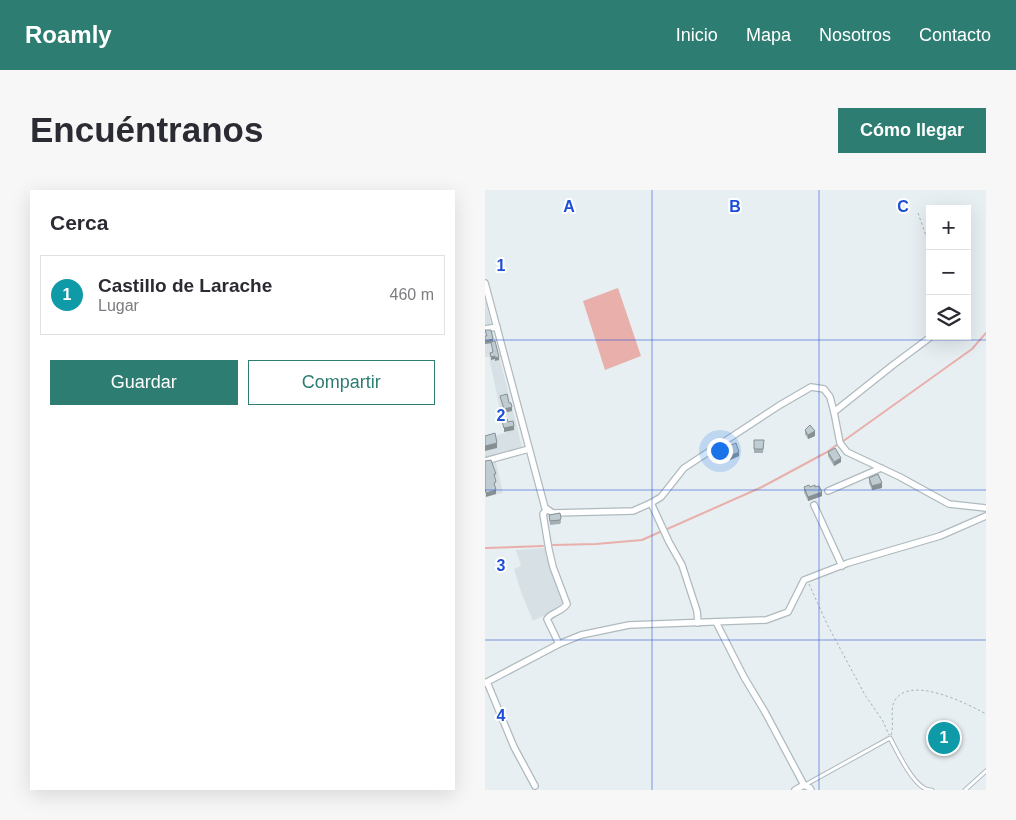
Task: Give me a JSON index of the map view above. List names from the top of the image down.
{
  "page": {
    "header": "Roamly",
    "nav": [
      "Inicio",
      "Mapa",
      "Nosotros",
      "Contacto"
    ],
    "buttons": [
      "Cómo llegar",
      ["Guardar", "Compartir"]
    ],
    "title": "Encuéntranos",
    "heading": "Cerca",
    "map_buttons": ["+", "−"],
    "list": [
      {
        "mark": "1",
        "name": "Castillo de Larache",
        "note": "Lugar",
        "value": "460 m"
      }
    ],
    "pins": "1"
  },
  "grid": {
    "columns": ["A", "B", "C"],
    "rows": [
      "1",
      "2",
      "3",
      "4"
    ]
  }
}
